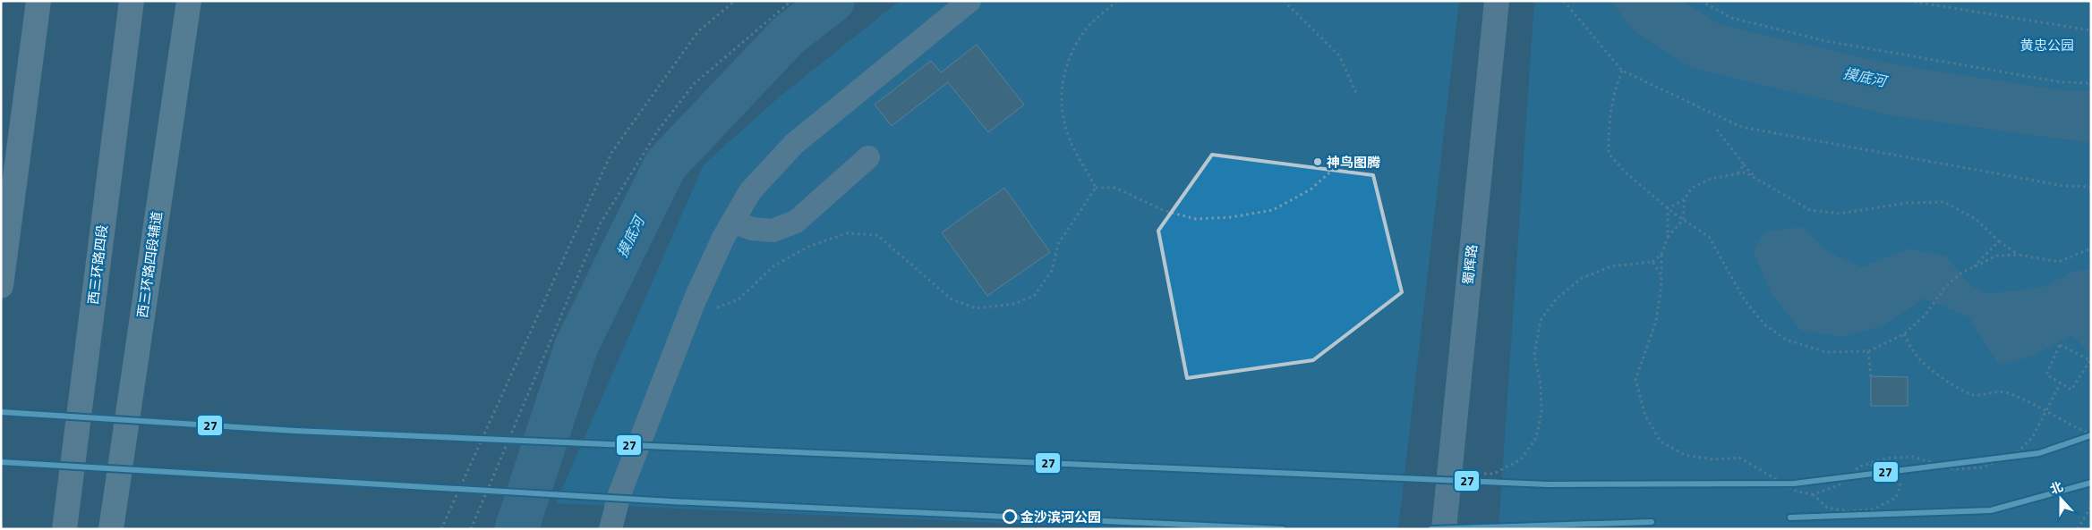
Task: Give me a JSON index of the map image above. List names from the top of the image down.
{
  "streets": {
    "highway": ["西三环路四段"],
    "main road": ["西三环路四段辅道"],
    "street": ["蜀辉路"]
  },
  "water": ["摸底河"],
  "parks": ["黄忠公园"],
  "places": ["神鸟图腾", "金沙滨河公园"],
  "lines": ["transit line 27"],
  "north": "top"
}
